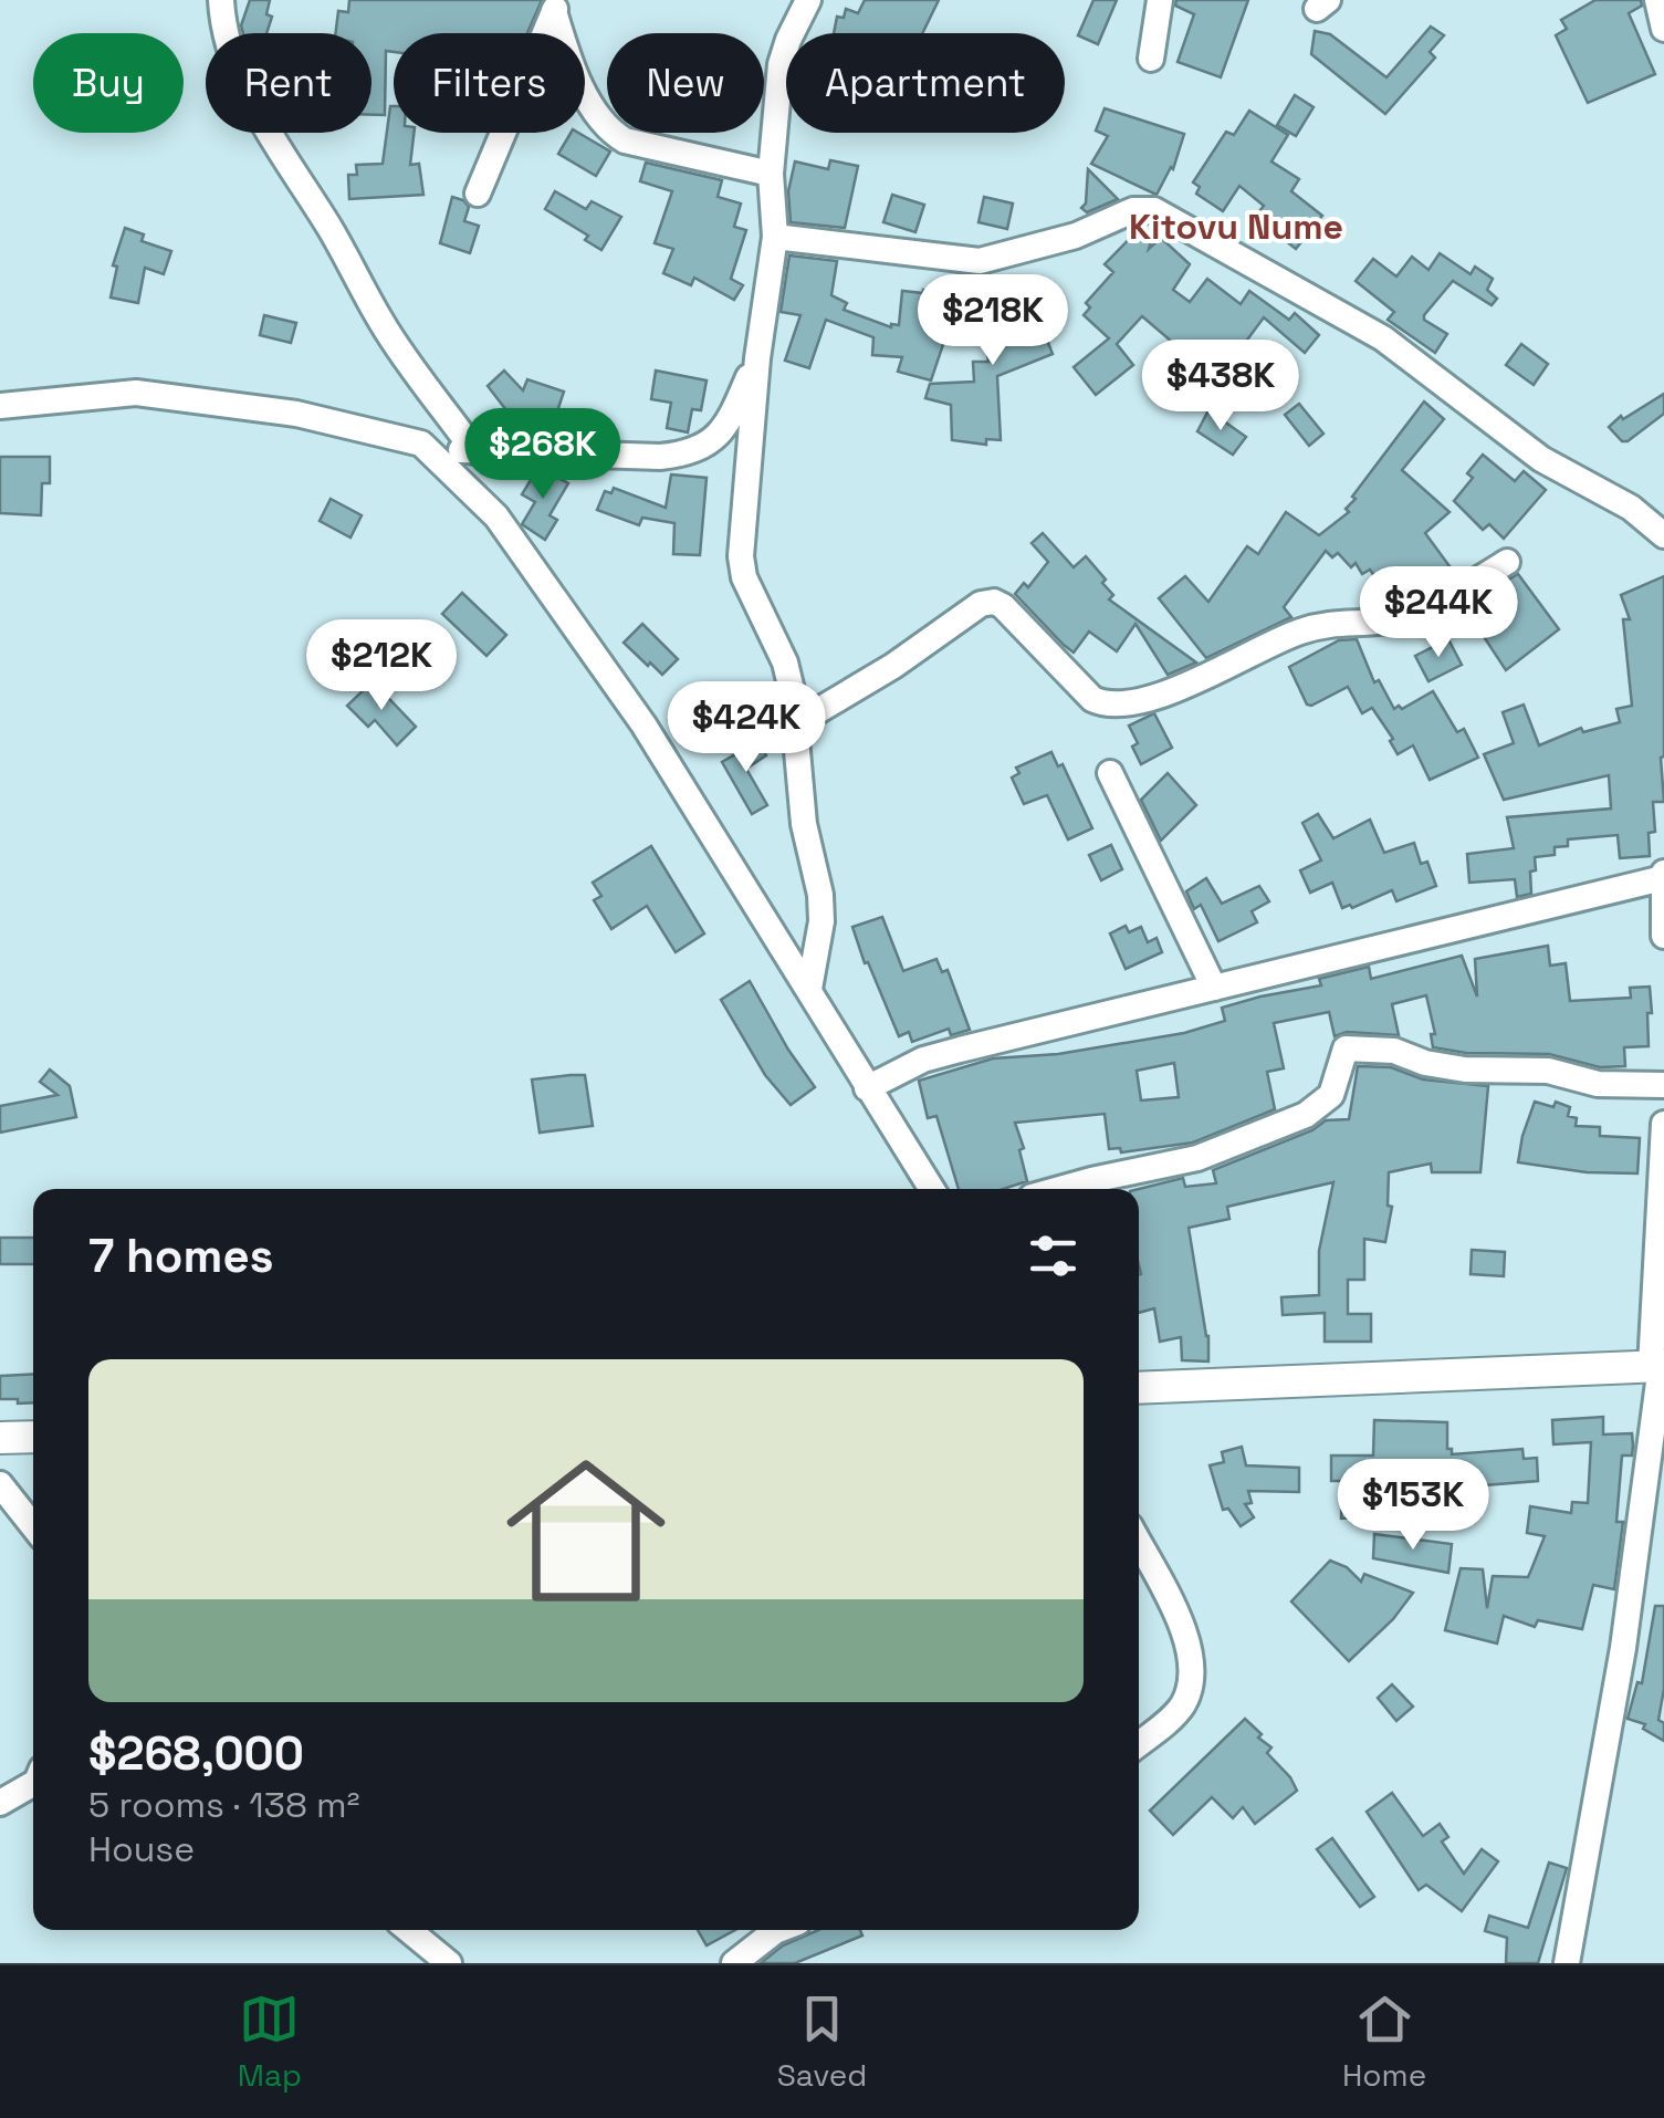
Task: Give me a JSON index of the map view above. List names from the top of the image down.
{
  "districts": ["Kitovu Nume"],
  "page": {
    "chip": [
      "Buy",
      "Rent",
      "Filters",
      "New",
      "Apartment"
    ],
    "price": [
      "$218K",
      "$438K",
      "$268K",
      "$244K",
      "$212K",
      "$424K",
      "$153K"
    ],
    "heading": "7 homes",
    "list": [
      {
        "name": "$268,000",
        "note": "5 rooms · 138 m² · House"
      }
    ],
    "tabs": ["Map", "Saved", "Home"]
  }
}
